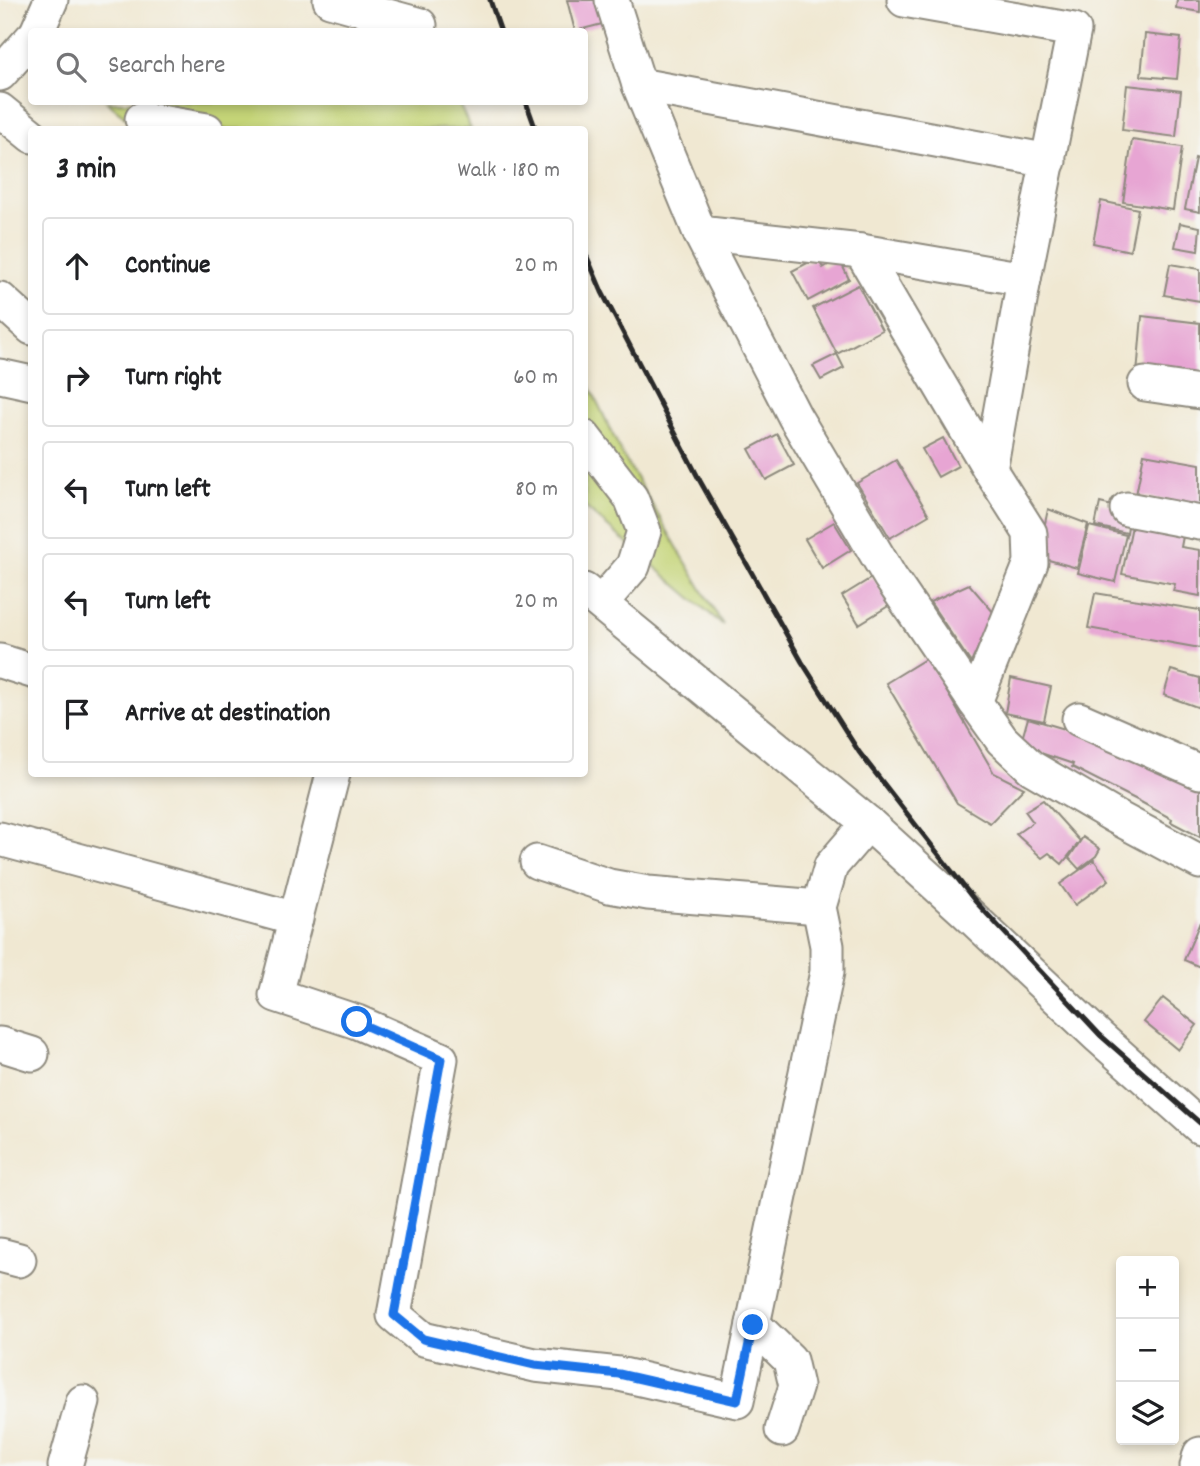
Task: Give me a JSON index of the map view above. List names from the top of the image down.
{
  "page": {
    "search": "Search here",
    "heading": ["3 min", "Walk · 180 m"],
    "list": [
      ["Continue", "20 m"],
      ["Turn right", "60 m"],
      ["Turn left", "80 m"],
      ["Turn left", "20 m"],
      "Arrive at destination"
    ],
    "map_buttons": ["+", "−"]
  }
}
